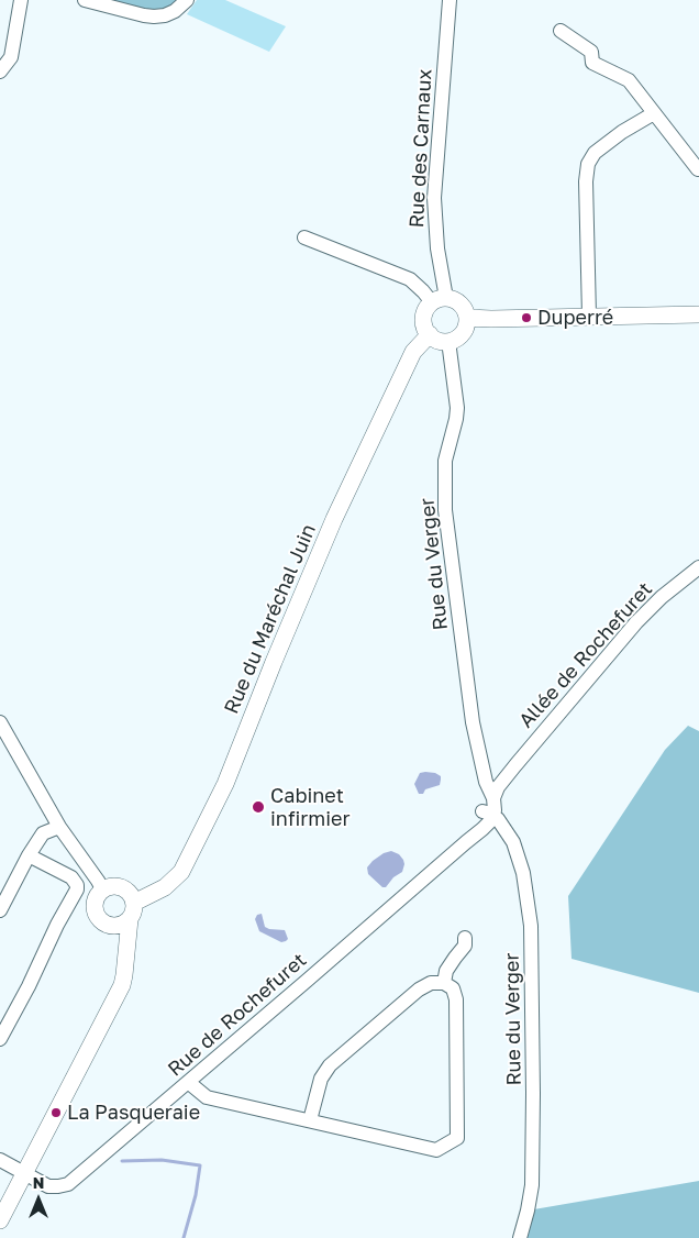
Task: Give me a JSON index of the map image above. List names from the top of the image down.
{
  "streets": {
    "street": [
      "Rue des Carnaux",
      "Rue du Verger",
      "Rue du Maréchal Juin",
      "Allée de Rochefuret",
      "Rue de Rochefuret"
    ]
  },
  "crossings": [
    ["Rue des Carnaux", "Rue du Verger"],
    ["Rue des Carnaux", "Rue du Maréchal Juin"],
    ["Rue du Verger", "Rue du Maréchal Juin"],
    ["Rue du Verger", "Allée de Rochefuret"],
    ["Rue du Verger", "Rue de Rochefuret"]
  ],
  "places": ["Duperré", "Cabinet infirmier", "La Pasqueraie"],
  "north": "top"
}
